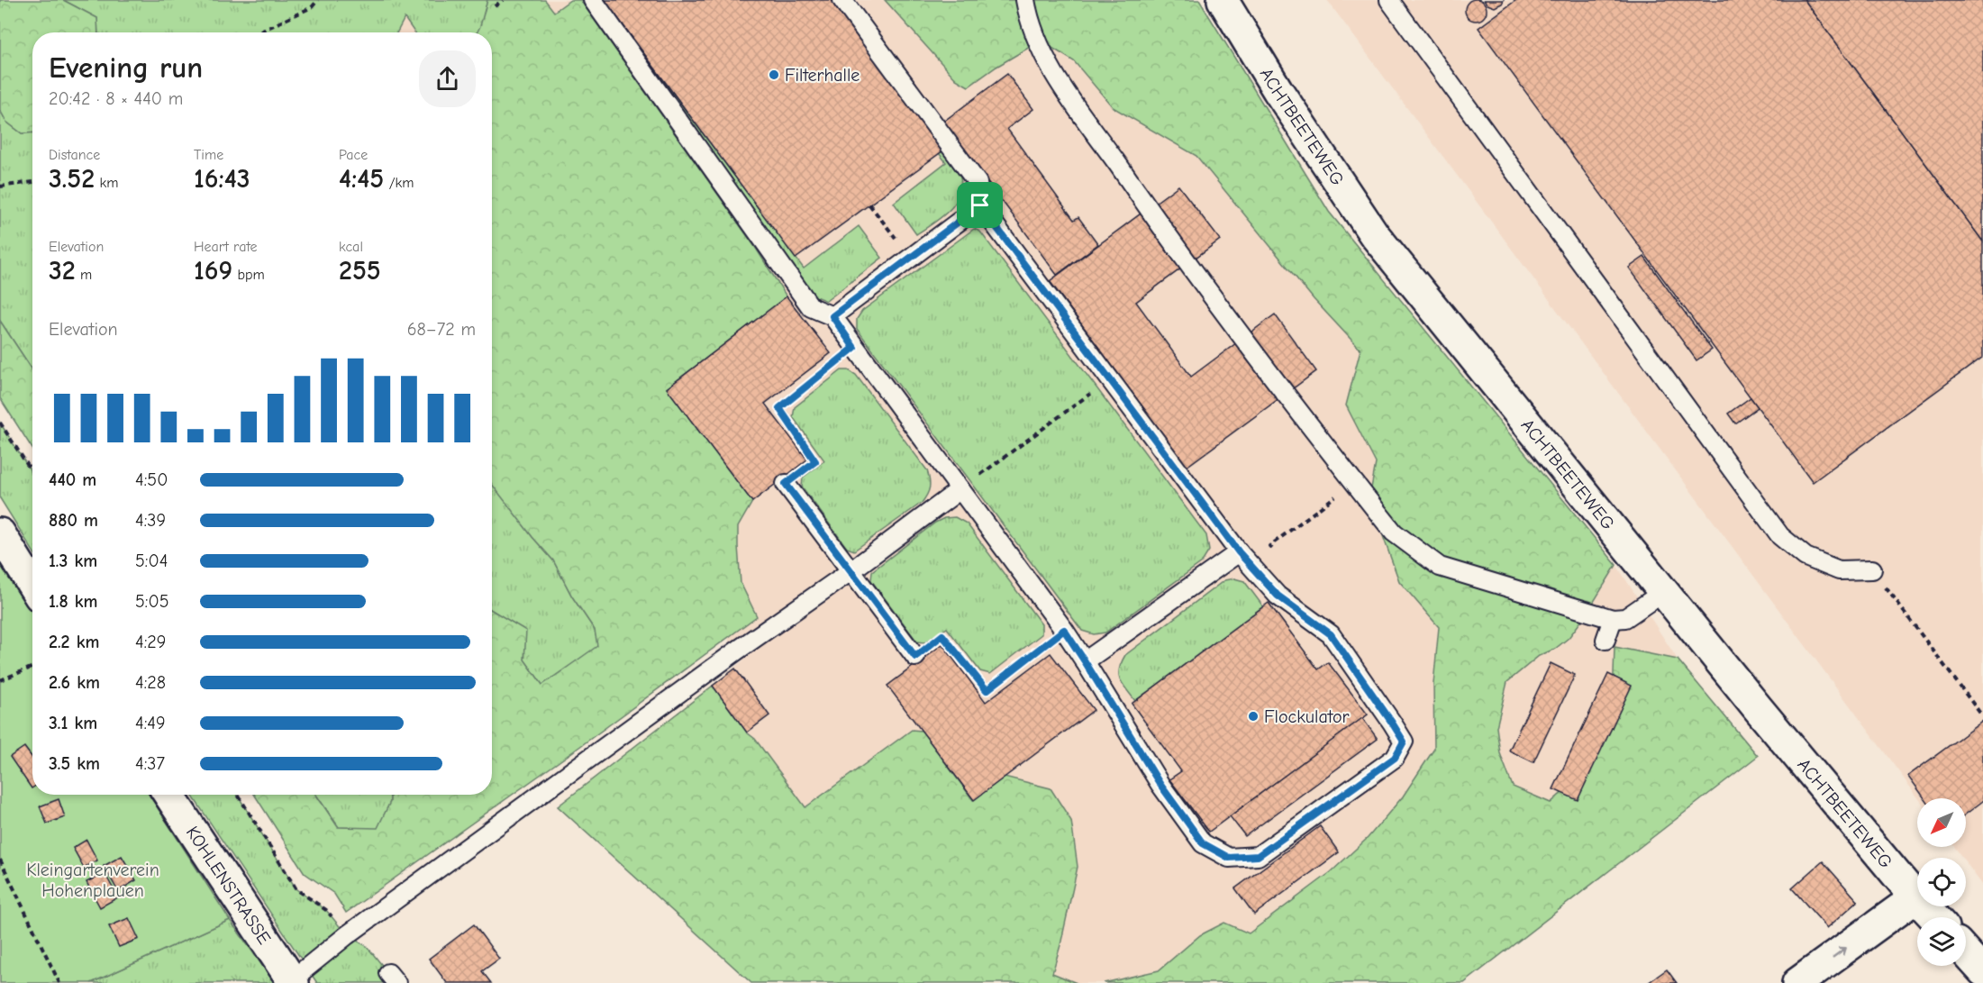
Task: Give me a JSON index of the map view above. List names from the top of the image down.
{
  "streets": {
    "street": ["ACHTBEETEWEG", "KOHLENSTRASSE"]
  },
  "parks": ["Kleingartenverein Hohenplauen"],
  "places": ["Filterhalle", "Flockulator"],
  "north": "bottom left",
  "page": {
    "heading": ["Evening run", "20:42 · 8 × 440 m"],
    "stats": [
      ["Distance", "3.52 km"],
      ["Time", "16:43"],
      ["Pace", "4:45 /km"],
      ["Elevation", "32 m"],
      ["Heart rate", "169 bpm"],
      ["kcal", "255"]
    ],
    "chart": ["Elevation", "68–72 m"],
    "list": [
      {
        "name": "440 m",
        "note": "4:50"
      },
      {
        "name": "880 m",
        "note": "4:39"
      },
      {
        "name": "1.3 km",
        "note": "5:04"
      },
      {
        "name": "1.8 km",
        "note": "5:05"
      },
      {
        "name": "2.2 km",
        "note": "4:29"
      },
      {
        "name": "2.6 km",
        "note": "4:28"
      },
      {
        "name": "3.1 km",
        "note": "4:49"
      },
      {
        "name": "3.5 km",
        "note": "4:37"
      }
    ]
  }
}
